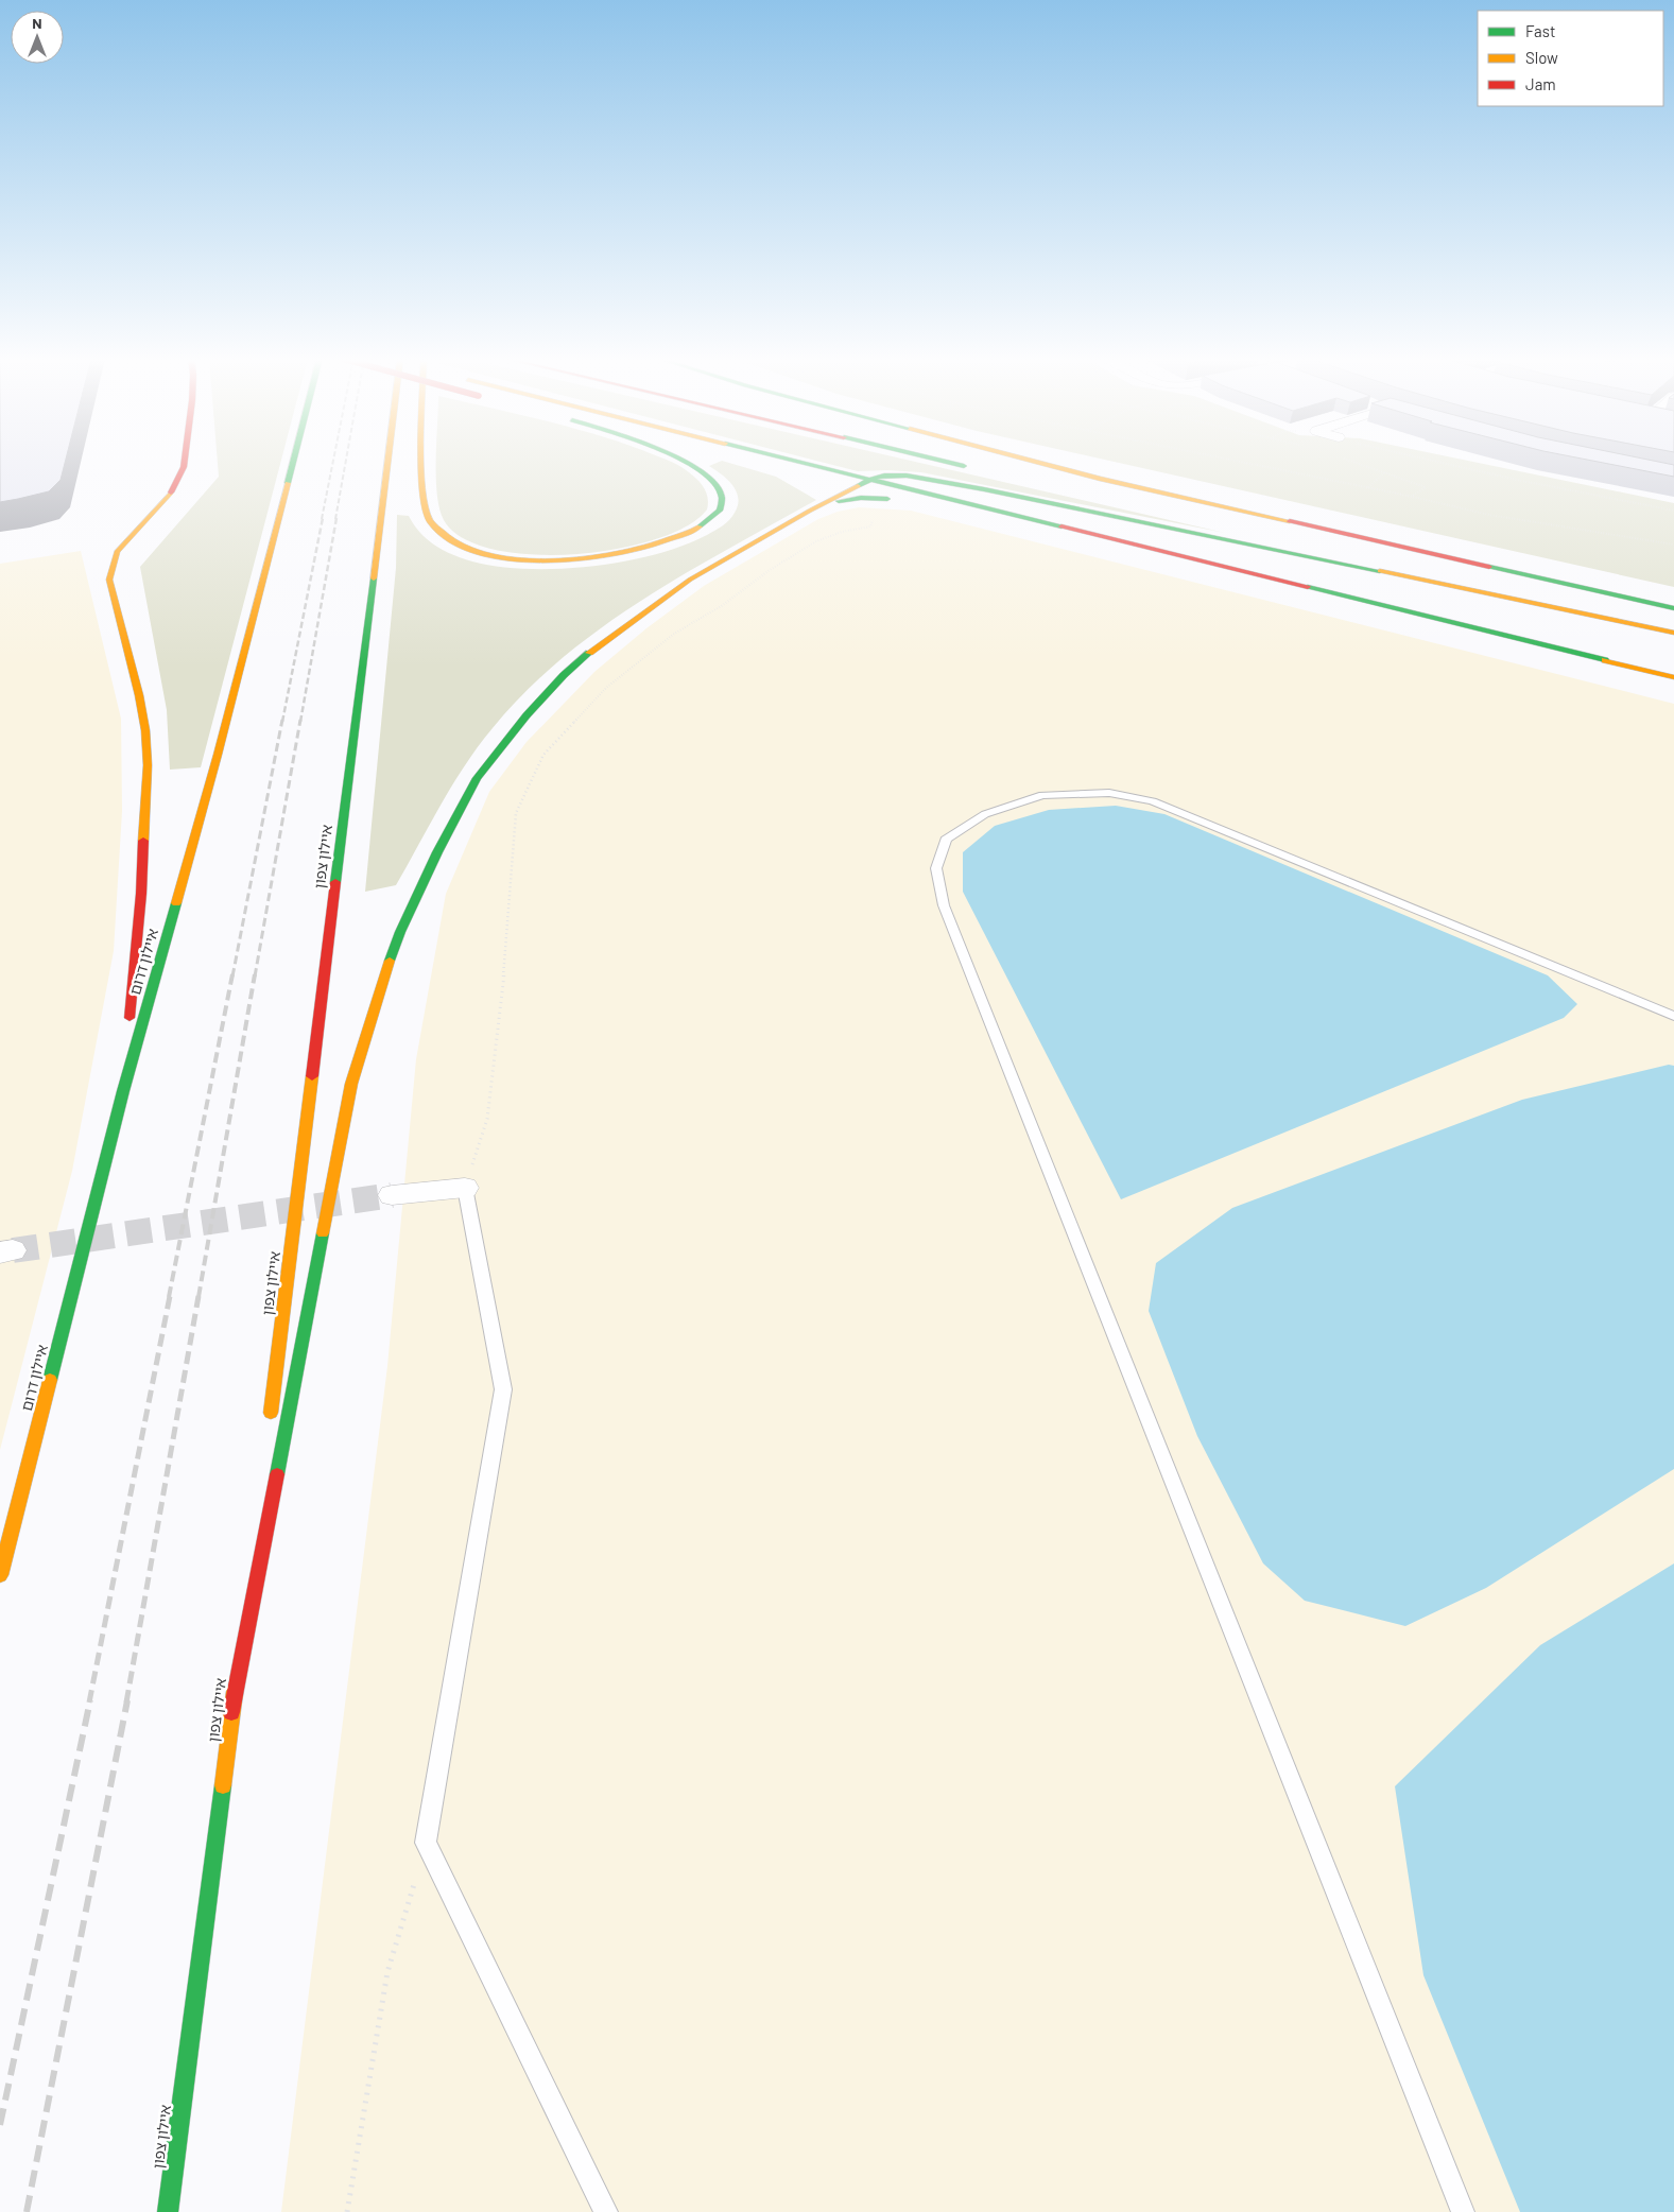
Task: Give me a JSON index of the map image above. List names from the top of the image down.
{
  "streets": {
    "main road": ["איילון צפון", "איילון דרום"]
  },
  "legend": ["Fast", "Slow", "Jam"],
  "north": "top"
}
